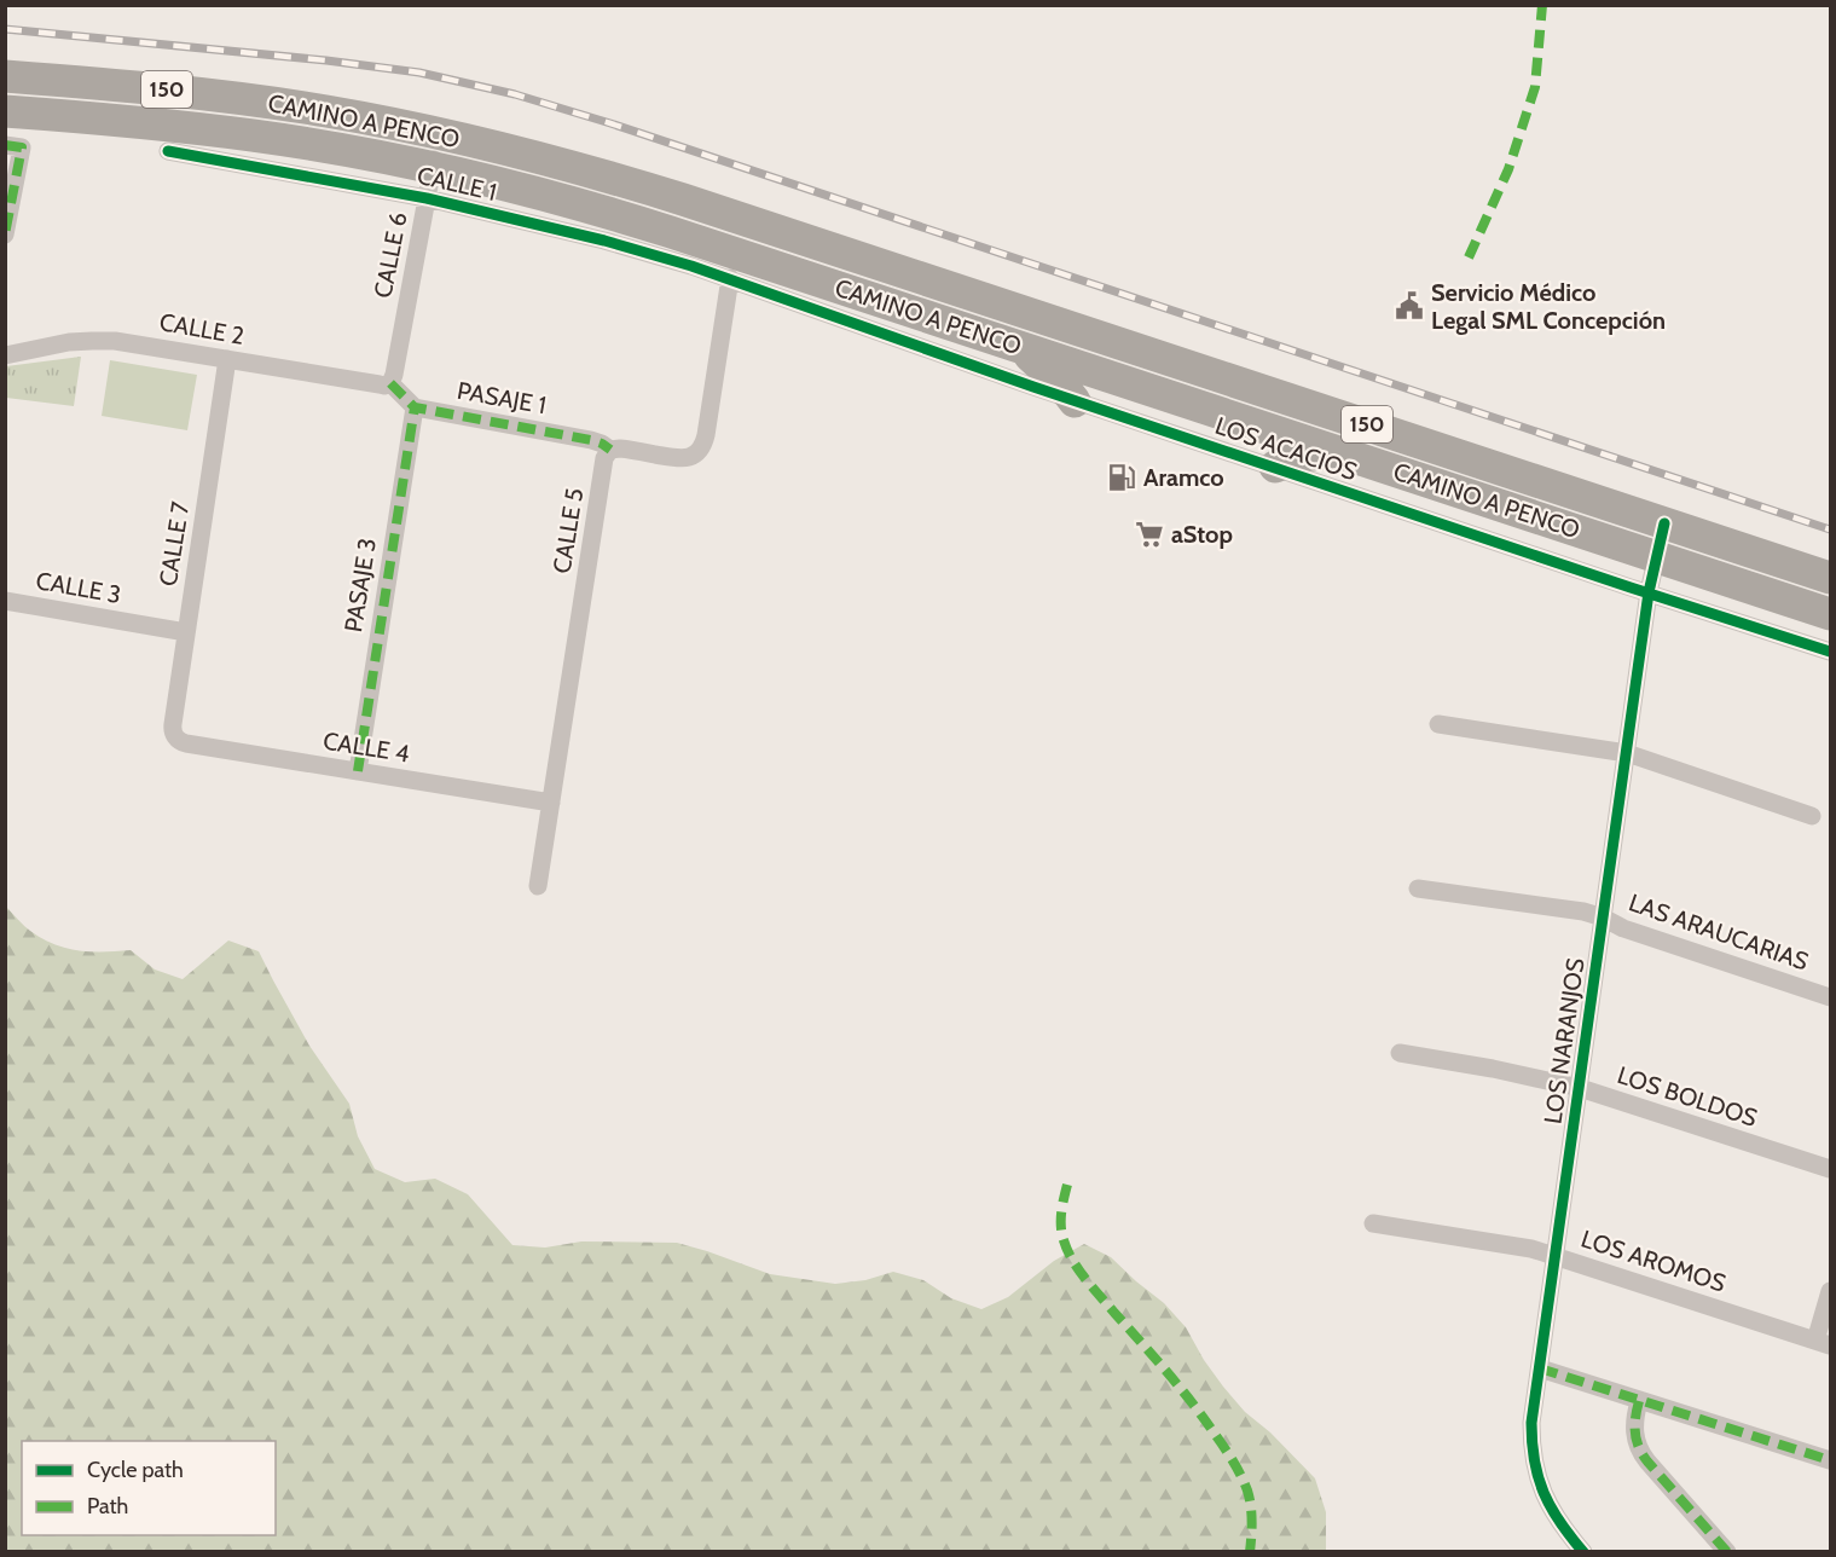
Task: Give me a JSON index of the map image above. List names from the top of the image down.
{
  "streets": {
    "highway": ["150", "CAMINO A PENCO"],
    "street": [
      "CALLE 1",
      "CALLE 6",
      "CALLE 2",
      "PASAJE 1",
      "LOS ACACIOS",
      "CALLE 5",
      "CALLE 7",
      "PASAJE 3",
      "CALLE 3",
      "CALLE 4",
      "LAS ARAUCARIAS",
      "LOS NARANJOS",
      "LOS BOLDOS",
      "LOS AROMOS"
    ]
  },
  "crossings": [
    ["CAMINO A PENCO", "CALLE 1"],
    ["CAMINO A PENCO", "CALLE 6"],
    ["CAMINO A PENCO", "LOS NARANJOS"],
    ["CALLE 1", "CALLE 6"],
    ["CALLE 1", "LOS ACACIOS"],
    ["CALLE 6", "CALLE 2"],
    ["CALLE 2", "CALLE 7"],
    ["PASAJE 1", "CALLE 5"],
    ["PASAJE 1", "PASAJE 3"],
    ["LOS ACACIOS", "LOS NARANJOS"],
    ["CALLE 5", "CALLE 4"],
    ["CALLE 7", "CALLE 3"],
    ["CALLE 7", "CALLE 4"],
    ["PASAJE 3", "CALLE 4"],
    ["LAS ARAUCARIAS", "LOS NARANJOS"],
    ["LOS NARANJOS", "LOS BOLDOS"],
    ["LOS NARANJOS", "LOS AROMOS"]
  ],
  "places": {
    "public building": ["Servicio Médico Legal SML Concepción"],
    "fuel station": ["Aramco"],
    "supermarket": ["aStop"]
  },
  "legend": ["Cycle path", "Path"]
}
